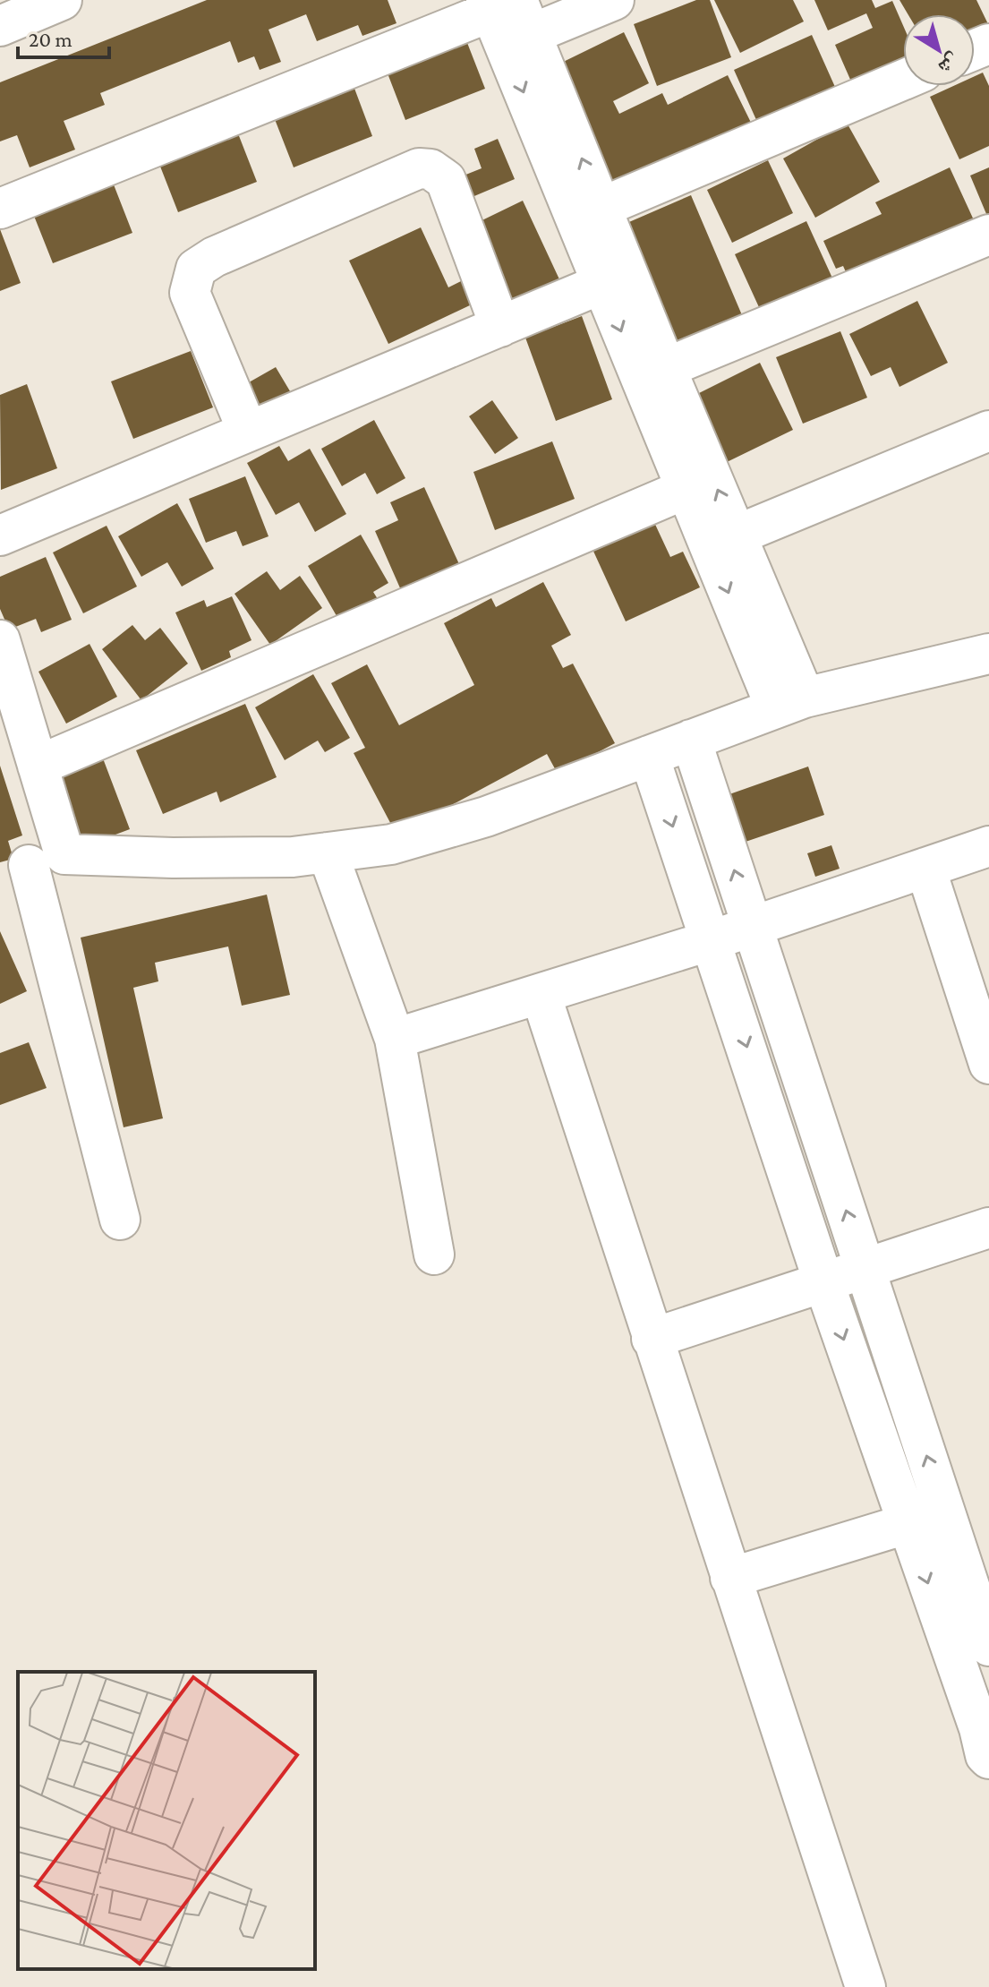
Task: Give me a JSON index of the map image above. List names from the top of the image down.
{
  "scale_bar": "20 m",
  "north": "bottom right"
}
